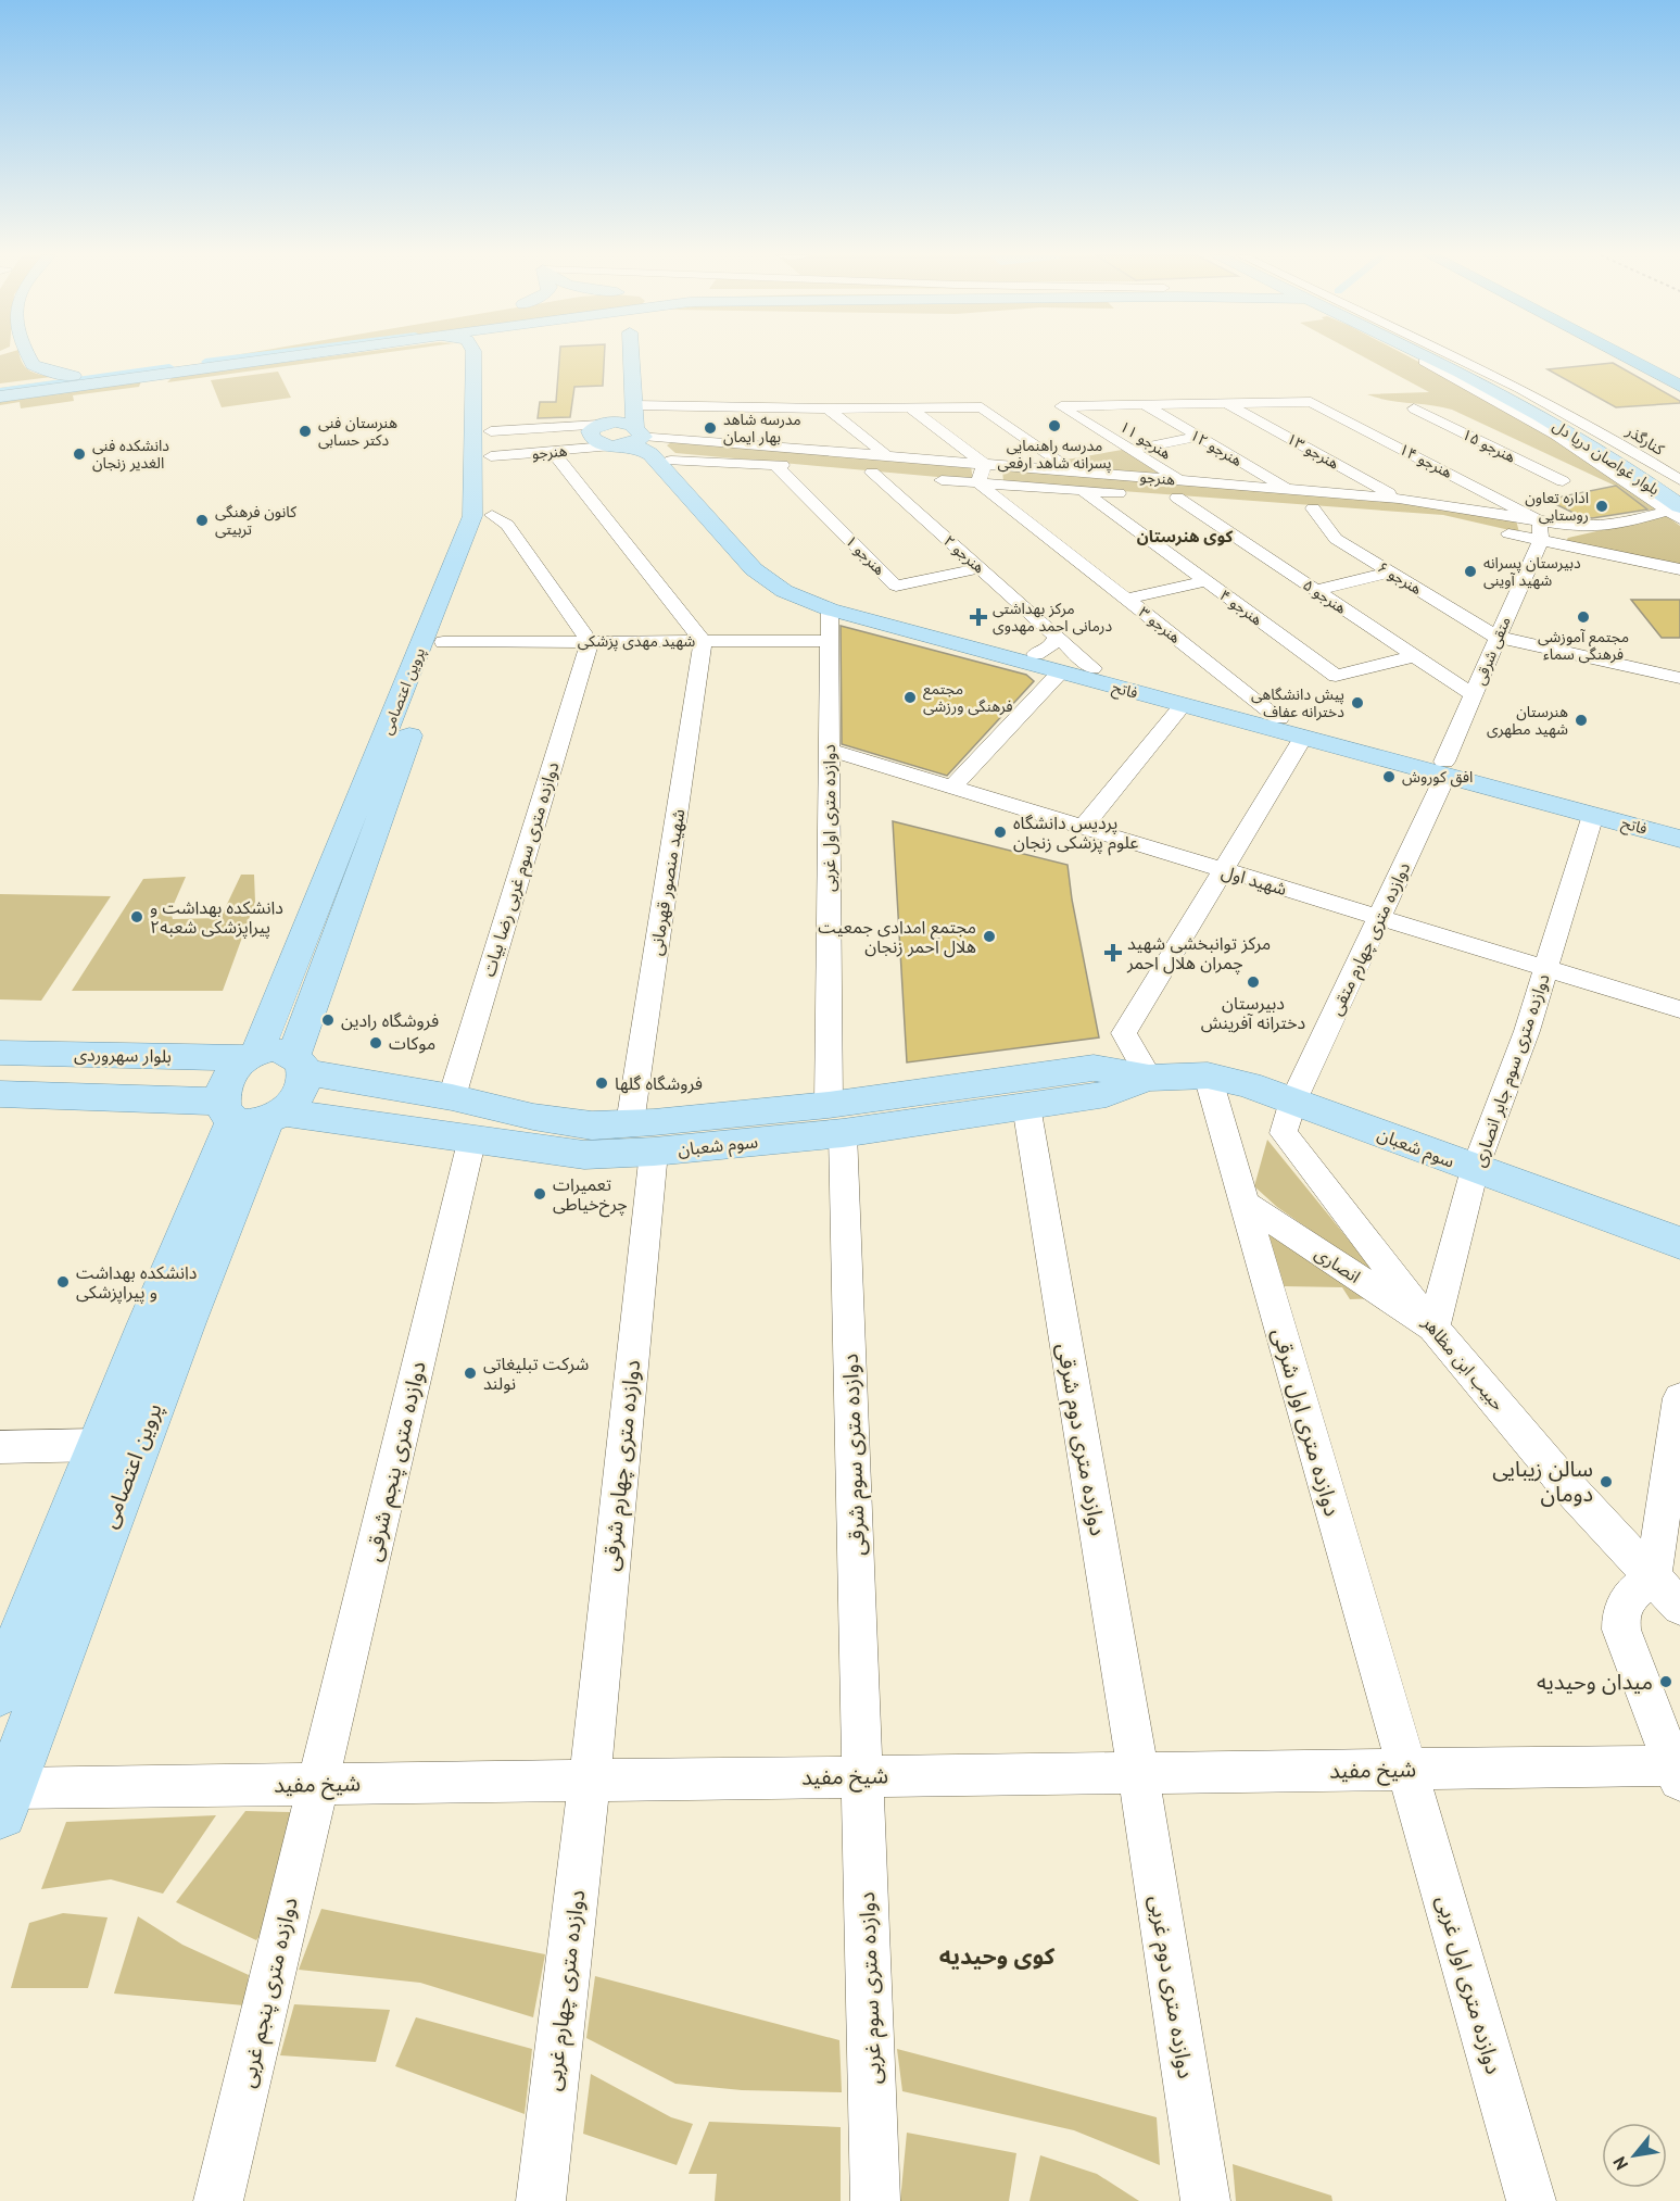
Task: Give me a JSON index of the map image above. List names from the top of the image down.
{
  "streets": {
    "main road": [
      "بلوار غواصان دریا دل",
      "فاتح",
      "پروین اعتصامی",
      "بلوار سهروردی",
      "سوم شعبان"
    ],
    "street": [
      "هنرجو ۱۱",
      "کنارگذر",
      "هنرجو ۱۵",
      "هنرجو ۱۲",
      "هنرجو ۱۳",
      "هنرجو",
      "هنرجو ۱۴",
      "هنرجو ۲",
      "هنرجو ۱",
      "هنرجو ۶",
      "هنرجو ۵",
      "هنرجو ۴",
      "هنرجو ۳",
      "شهید مهدی پزشکی",
      "متقی شرقی",
      "دوازده متری اول غربی",
      "دوازده متری سوم غربی رضا بیات",
      "شهید اول",
      "شهید منصور قهرمانی",
      "دوازده متری چهارم متقی",
      "دوازده متری سوم جابر انصاری",
      "انصاری",
      "حبیب ابن مظاهر",
      "دوازده متری اول شرقی",
      "دوازده متری دوم شرقی",
      "دوازده متری سوم شرقی",
      "دوازده متری پنجم شرقی",
      "دوازده متری چهارم شرقی",
      "شیخ مفید",
      "دوازده متری دوم غربی",
      "دوازده متری سوم غربی",
      "دوازده متری چهارم غربی",
      "دوازده متری پنجم غربی"
    ]
  },
  "crossings": [
    ["هنرجو ۱۱", "هنرجو ۱۲"],
    ["هنرجو ۱۱", "هنرجو"],
    ["هنرجو ۱۱", "هنرجو ۵"],
    ["هنرجو ۱۲", "هنرجو"],
    ["هنرجو ۱۳", "هنرجو"],
    ["هنرجو ۱۳", "هنرجو ۱۴"],
    ["هنرجو", "بلوار غواصان دریا دل"],
    ["هنرجو", "هنرجو ۱۴"],
    ["هنرجو", "هنرجو ۵"],
    ["هنرجو", "هنرجو ۴"],
    ["هنرجو", "هنرجو ۳"],
    ["هنرجو", "فاتح"],
    ["هنرجو", "پروین اعتصامی"],
    ["هنرجو ۲", "هنرجو ۱"],
    ["هنرجو ۲", "فاتح"],
    ["هنرجو ۶", "متقی شرقی"],
    ["هنرجو ۵", "هنرجو ۴"],
    ["هنرجو ۵", "متقی شرقی"],
    ["هنرجو ۳", "فاتح"],
    ["شهید مهدی پزشکی", "پروین اعتصامی"],
    ["شهید مهدی پزشکی", "دوازده متری اول غربی"],
    ["شهید مهدی پزشکی", "دوازده متری سوم غربی رضا بیات"],
    ["شهید مهدی پزشکی", "شهید منصور قهرمانی"],
    ["متقی شرقی", "فاتح"],
    ["متقی شرقی", "دوازده متری چهارم متقی"],
    ["فاتح", "دوازده متری اول غربی"],
    ["فاتح", "دوازده متری چهارم متقی"],
    ["فاتح", "دوازده متری سوم جابر انصاری"],
    ["پروین اعتصامی", "بلوار سهروردی"],
    ["پروین اعتصامی", "سوم شعبان"],
    ["پروین اعتصامی", "شیخ مفید"],
    ["دوازده متری اول غربی", "شهید اول"],
    ["دوازده متری اول غربی", "سوم شعبان"],
    ["دوازده متری اول غربی", "دوازده متری اول شرقی"],
    ["دوازده متری اول غربی", "دوازده متری سوم شرقی"],
    ["دوازده متری اول غربی", "شیخ مفید"],
    ["دوازده متری سوم غربی رضا بیات", "سوم شعبان"],
    ["شهید اول", "دوازده متری چهارم متقی"],
    ["شهید اول", "دوازده متری سوم جابر انصاری"],
    ["شهید منصور قهرمانی", "سوم شعبان"],
    ["دوازده متری چهارم متقی", "سوم شعبان"],
    ["دوازده متری چهارم متقی", "حبیب ابن مظاهر"],
    ["بلوار سهروردی", "سوم شعبان"],
    ["دوازده متری سوم جابر انصاری", "سوم شعبان"],
    ["دوازده متری سوم جابر انصاری", "انصاری"],
    ["دوازده متری سوم جابر انصاری", "حبیب ابن مظاهر"],
    ["سوم شعبان", "حبیب ابن مظاهر"],
    ["سوم شعبان", "دوازده متری اول شرقی"],
    ["سوم شعبان", "دوازده متری دوم شرقی"],
    ["سوم شعبان", "دوازده متری سوم شرقی"],
    ["سوم شعبان", "دوازده متری پنجم شرقی"],
    ["سوم شعبان", "دوازده متری چهارم شرقی"],
    ["انصاری", "حبیب ابن مظاهر"],
    ["انصاری", "دوازده متری اول شرقی"],
    ["دوازده متری اول شرقی", "شیخ مفید"],
    ["دوازده متری دوم شرقی", "شیخ مفید"],
    ["دوازده متری دوم شرقی", "دوازده متری دوم غربی"],
    ["دوازده متری سوم شرقی", "شیخ مفید"],
    ["دوازده متری سوم شرقی", "دوازده متری سوم غربی"],
    ["دوازده متری پنجم شرقی", "شیخ مفید"],
    ["دوازده متری پنجم شرقی", "دوازده متری پنجم غربی"],
    ["دوازده متری چهارم شرقی", "شیخ مفید"],
    ["دوازده متری چهارم شرقی", "دوازده متری چهارم غربی"],
    ["شیخ مفید", "دوازده متری دوم غربی"],
    ["شیخ مفید", "دوازده متری سوم غربی"],
    ["شیخ مفید", "دوازده متری چهارم غربی"],
    ["شیخ مفید", "دوازده متری پنجم غربی"]
  ],
  "districts": ["کوی هنرستان", "کوی وحیدیه"],
  "places": {
    "other": [
      "مدرسه راهنمایی پسرانه شاهد ارفعی",
      "مدرسه شاهد بهار ایمان",
      "هنرستان فنی دکتر حسابی",
      "دانشکده فنی الغدیر زنجان",
      "اداره تعاون روستایی",
      "کانون فرهنگی تربیتی",
      "دبیرستان پسرانه شهید آوینی",
      "مجتمع آموزشی فرهنگی سماء",
      "مجتمع فرهنگی ورزشی",
      "پیش دانشگاهی دخترانه عفاف",
      "هنرستان شهید مطهری",
      "افق کوروش",
      "پردیس دانشگاه علوم پزشکى زنجان",
      "دانشکده بهداشت و پیراپزشکى شعبه۲",
      "مجتمع امدادی جمعیت هلال احمر زنجان",
      "دبیرستان دخترانه آفرینش",
      "فروشگاه رادین",
      "موکات",
      "فروشگاه گلها",
      "تعمیرات چرخ‌خیاطی",
      "دانشکده بهداشت و پیراپزشکی",
      "شرکت تبلیغاتی نولند",
      "سالن زیبایی دومان",
      "میدان وحیدیه"
    ],
    "health": ["مرکز بهداشتی درمانی احمد مهدوی", "مرکز توانبخشی شهید چمران هلال احمر"]
  },
  "north": "bottom left"
}
